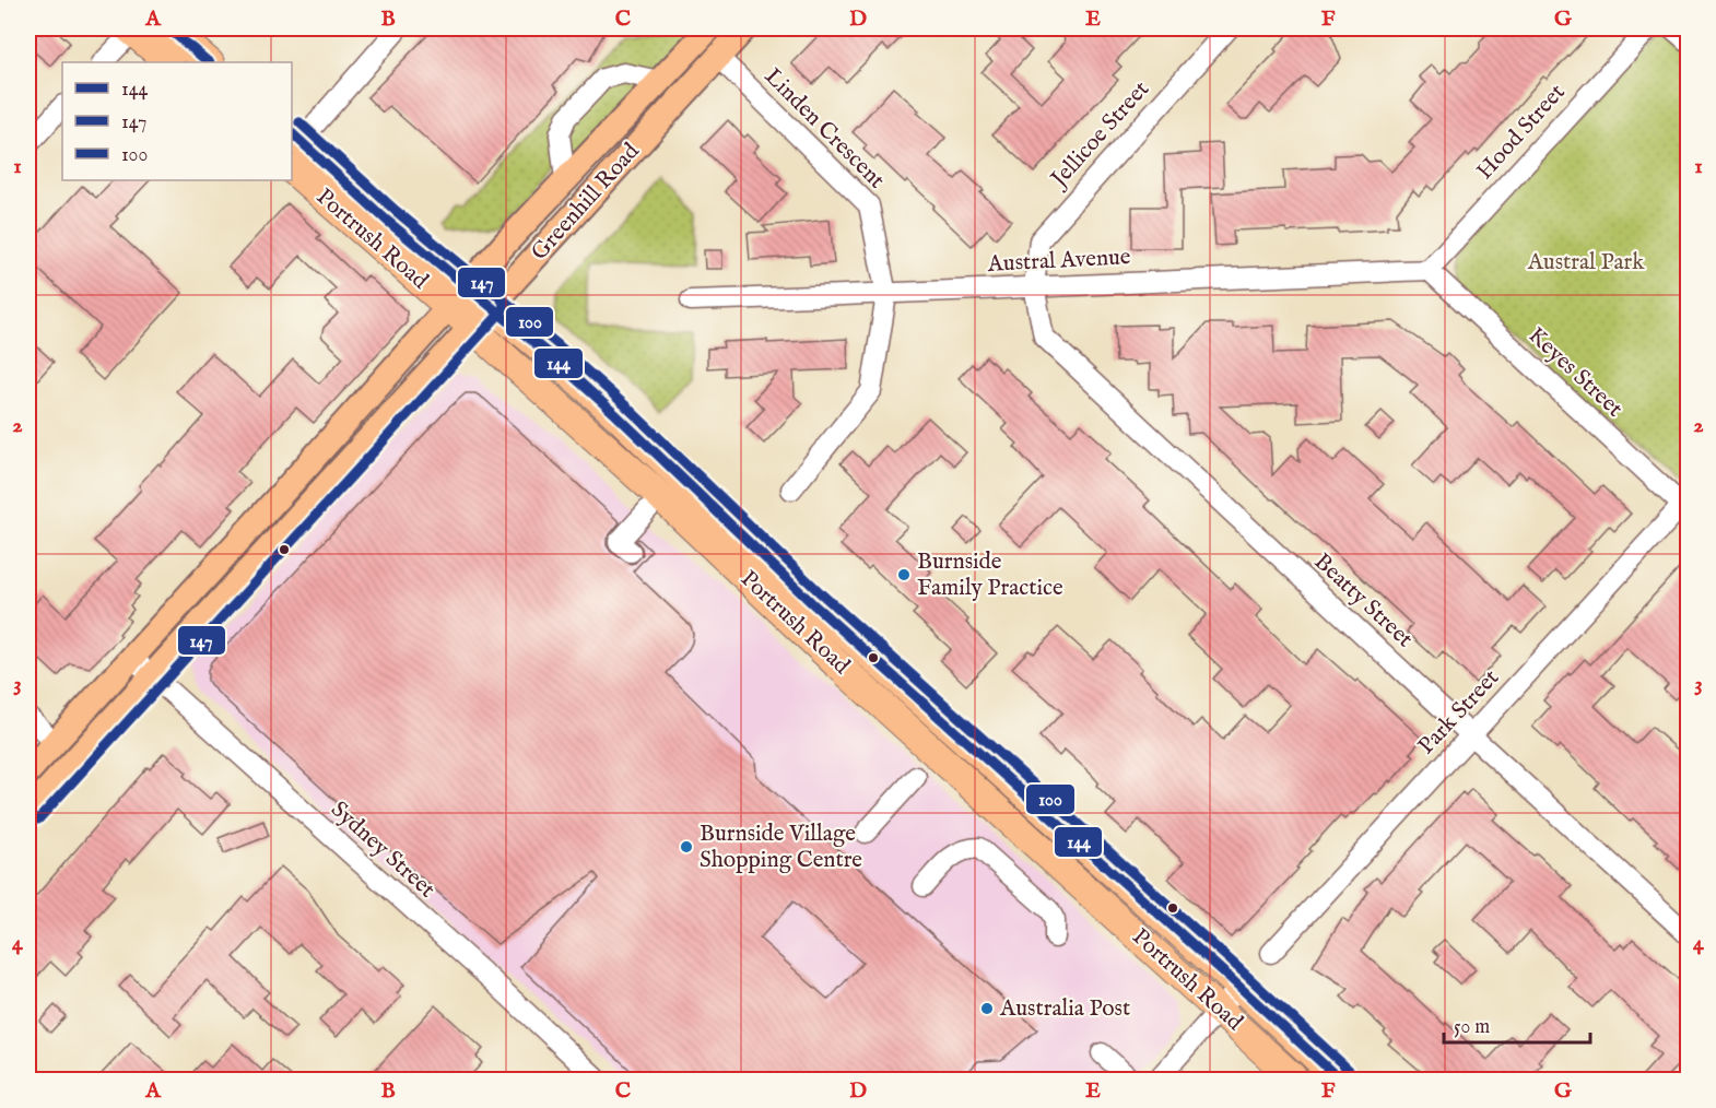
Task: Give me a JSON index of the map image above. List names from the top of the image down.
{
  "streets": {
    "highway": ["Portrush Road"],
    "main road": ["Greenhill Road"],
    "street": [
      "Linden Crescent",
      "Hood Street",
      "Jellicoe Street",
      "Austral Avenue",
      "Keyes Street",
      "Beatty Street",
      "Park Street",
      "Sydney Street"
    ]
  },
  "crossings": [
    ["Linden Crescent", "Greenhill Road"],
    ["Linden Crescent", "Austral Avenue"],
    ["Hood Street", "Austral Avenue"],
    ["Hood Street", "Keyes Street"],
    ["Jellicoe Street", "Austral Avenue"],
    ["Jellicoe Street", "Beatty Street"],
    ["Greenhill Road", "Portrush Road"],
    ["Greenhill Road", "Sydney Street"],
    ["Austral Avenue", "Keyes Street"],
    ["Austral Avenue", "Beatty Street"],
    ["Keyes Street", "Park Street"],
    ["Beatty Street", "Park Street"]
  ],
  "parks": ["Austral Park"],
  "places": ["Burnside Family Practice", "Burnside Village Shopping Centre", "Australia Post"],
  "lines": ["transit line 144", "transit line 147", "transit line 100"],
  "legend": ["144", "147", "100"],
  "scale_bar": "50 m",
  "grid": {
    "columns": [
      "A",
      "B",
      "C",
      "D",
      "E",
      "F",
      "G"
    ],
    "rows": [
      "1",
      "2",
      "3",
      "4"
    ]
  }
}
